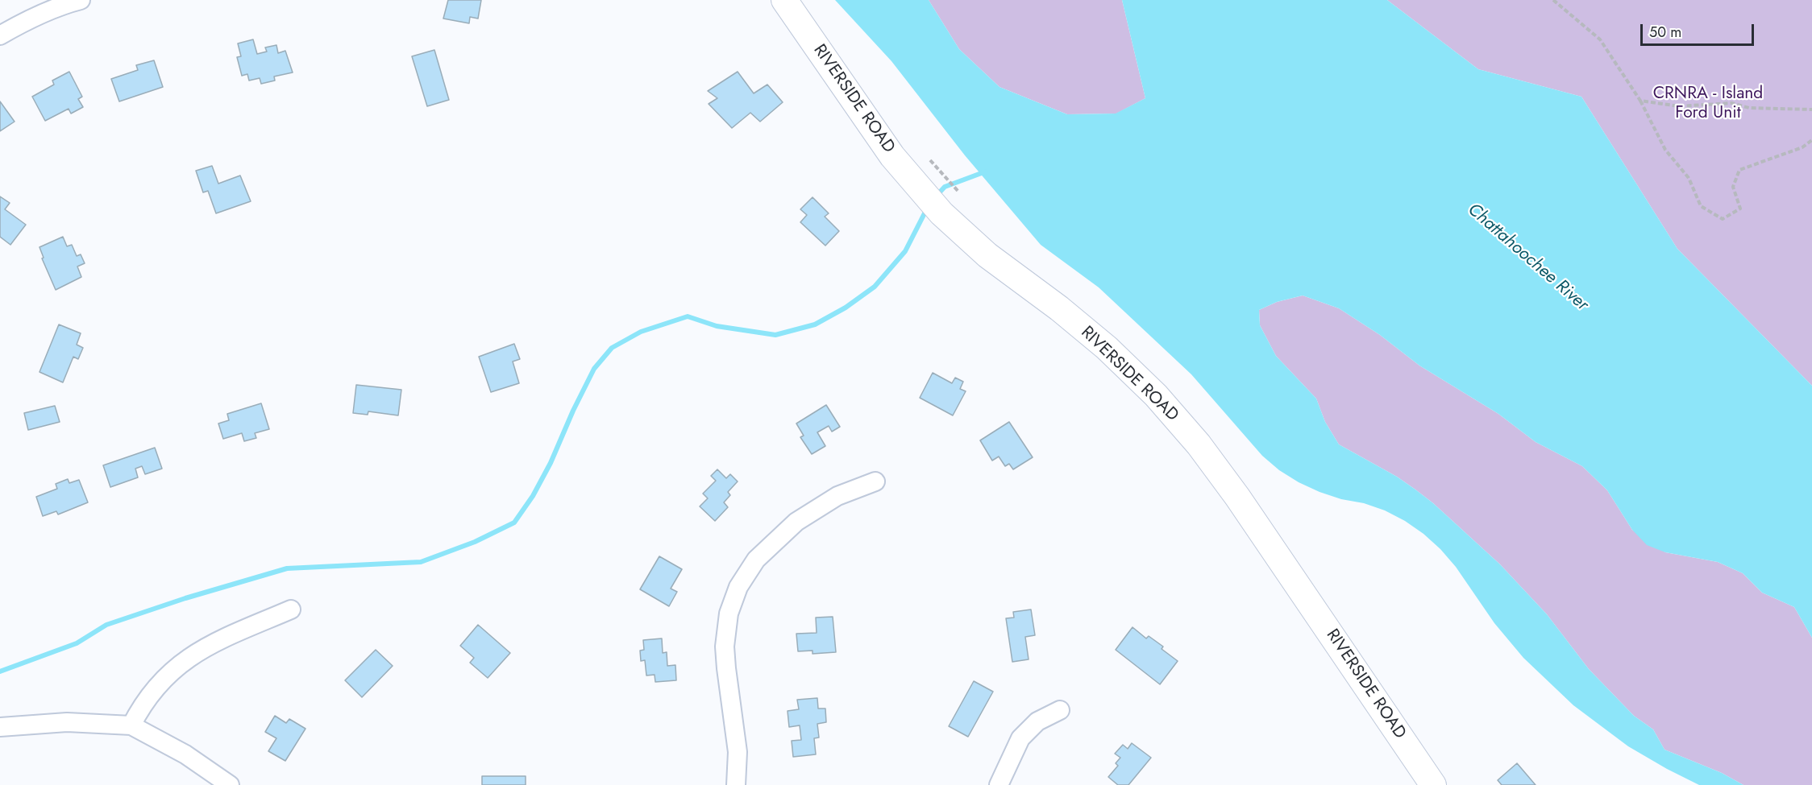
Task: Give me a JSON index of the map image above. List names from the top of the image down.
{
  "streets": {
    "street": ["RIVERSIDE ROAD"]
  },
  "water": ["Chattahoochee River"],
  "parks": ["CRNRA - Island Ford Unit"],
  "scale_bar": "50 m"
}
